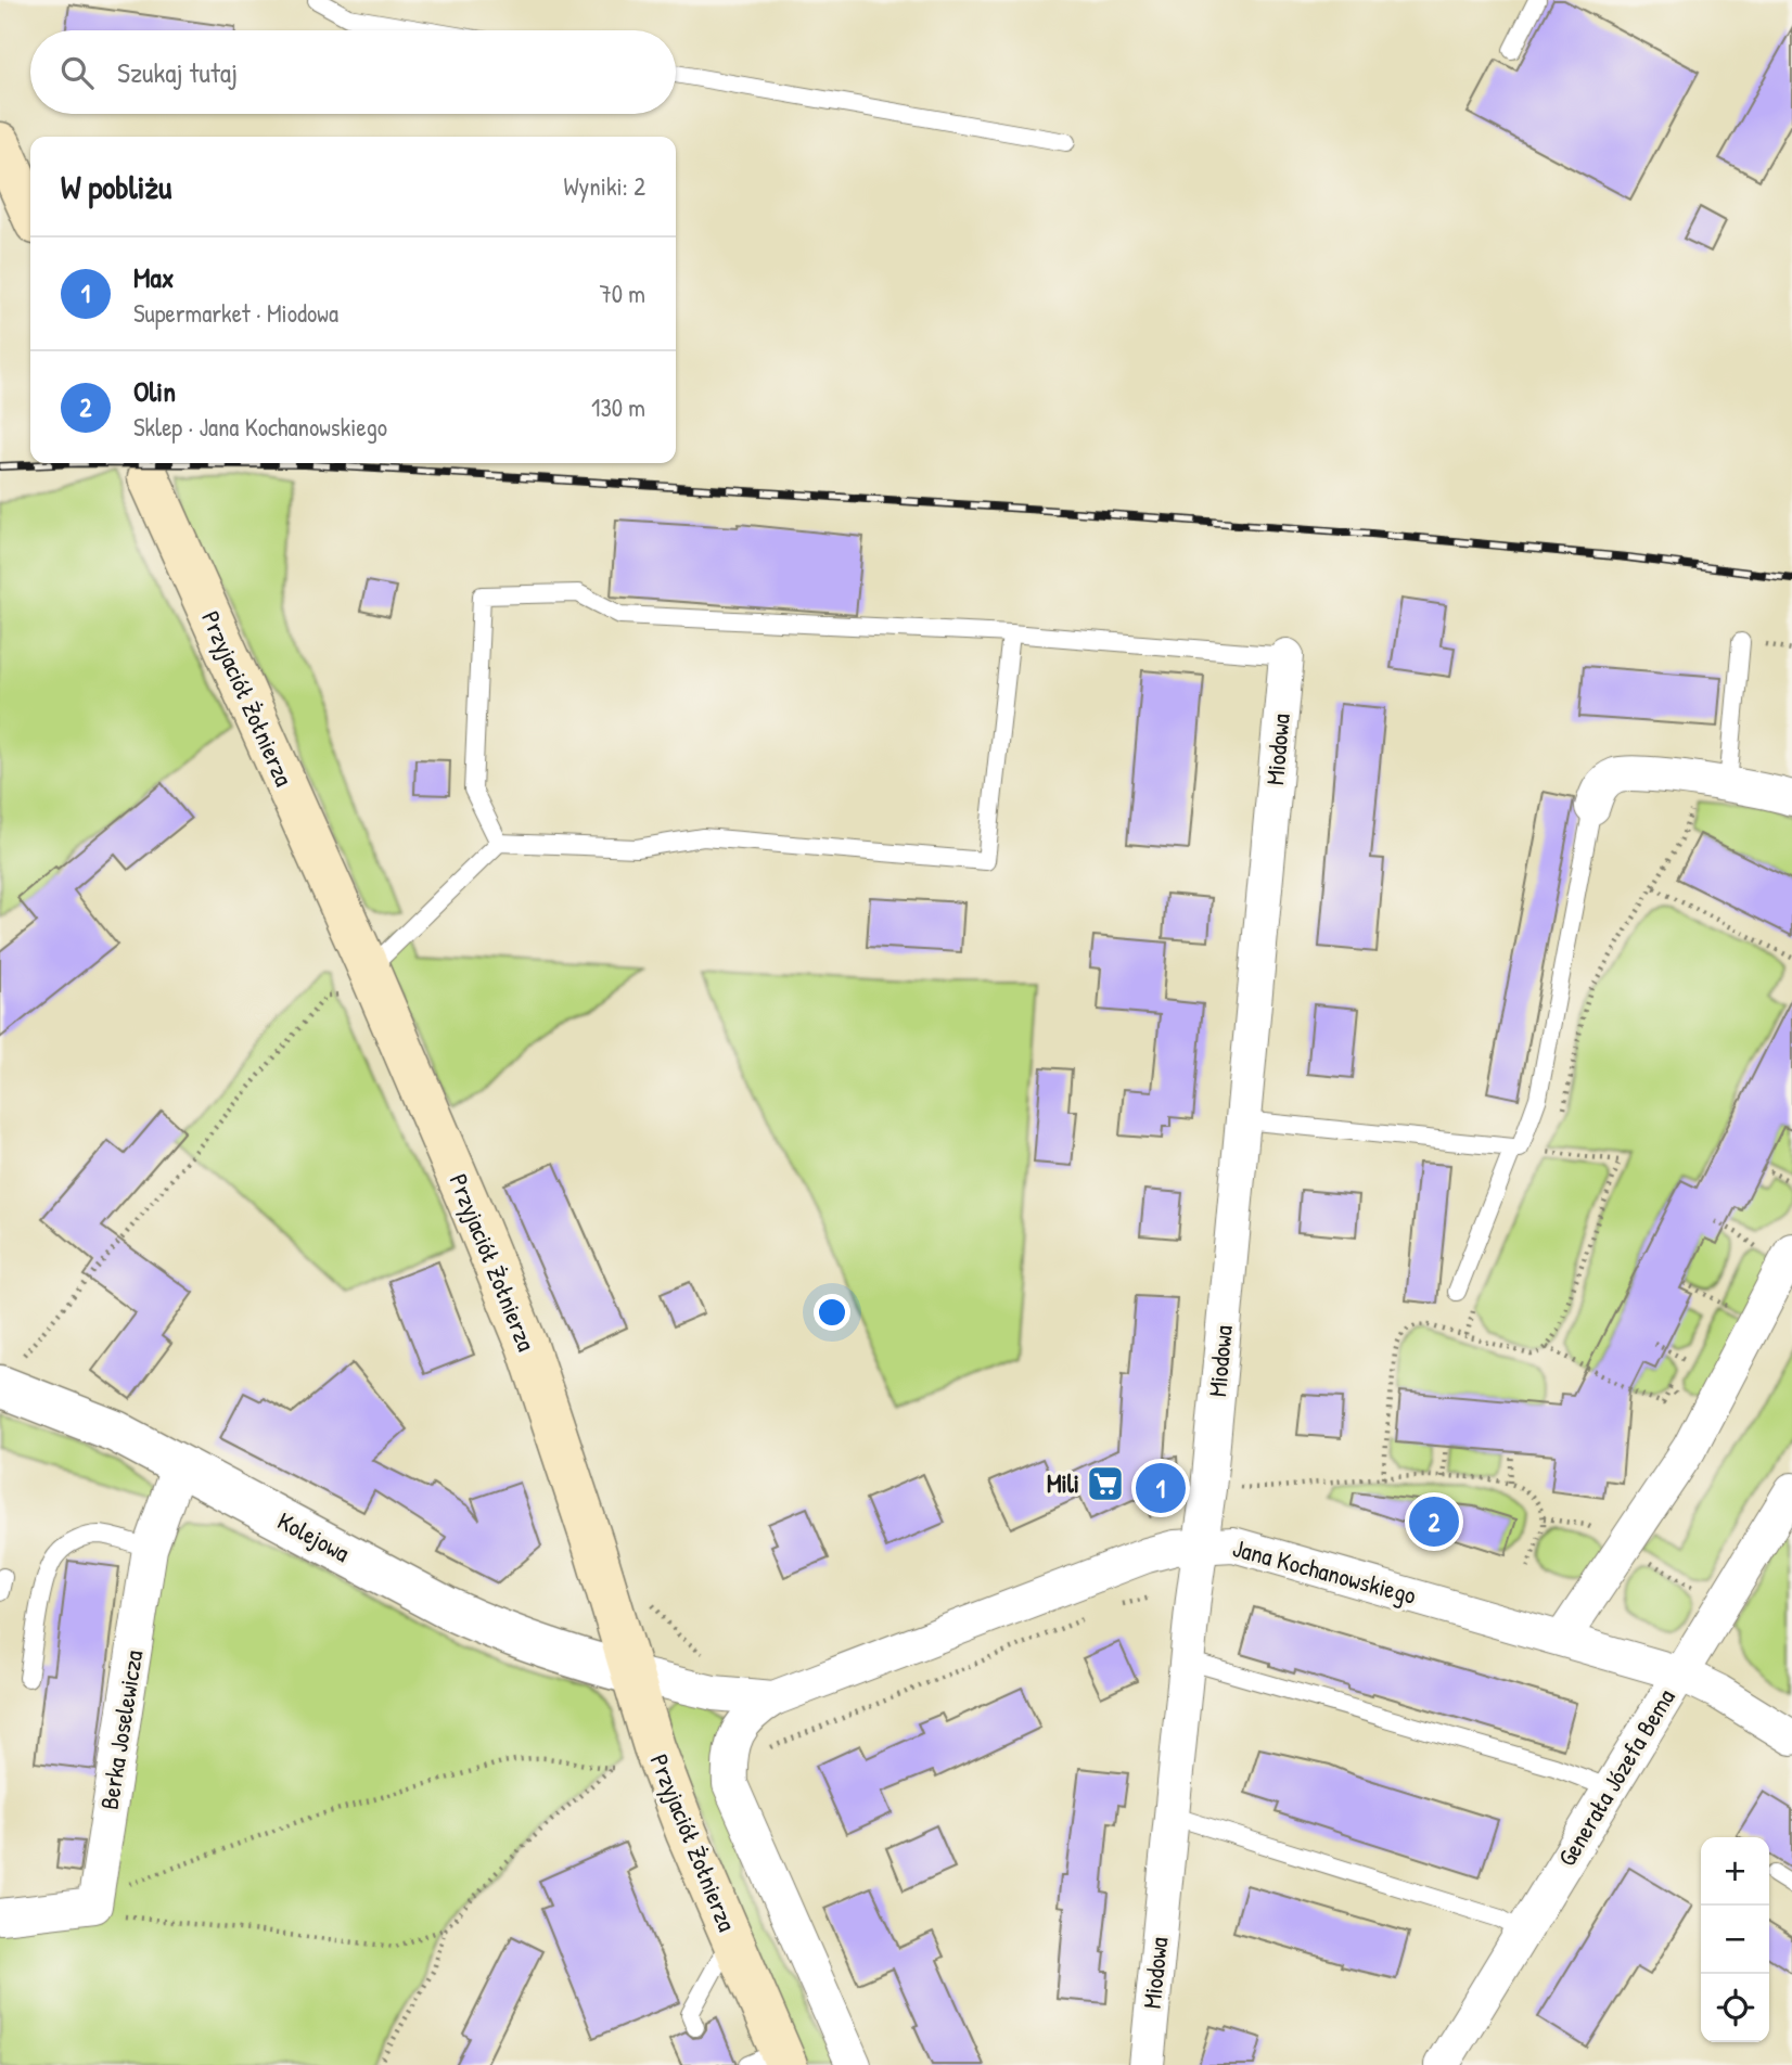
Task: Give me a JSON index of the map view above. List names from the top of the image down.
{
  "streets": {
    "main road": ["Przyjaciół Żołnierza"],
    "street": [
      "Miodowa",
      "Kolejowa",
      "Jana Kochanowskiego",
      "Berka Joselewicza",
      "Generała Józefa Bema"
    ]
  },
  "crossings": [
    ["Przyjaciół Żołnierza", "Kolejowa"],
    ["Przyjaciół Żołnierza", "Jana Kochanowskiego"],
    ["Miodowa", "Jana Kochanowskiego"],
    ["Kolejowa", "Jana Kochanowskiego"],
    ["Kolejowa", "Berka Joselewicza"],
    ["Jana Kochanowskiego", "Generała Józefa Bema"]
  ],
  "places": {
    "supermarket": ["Mili"]
  },
  "page": {
    "search": "Szukaj tutaj",
    "heading": ["W pobliżu", "Wyniki: 2"],
    "list": [
      {
        "mark": "1",
        "name": "Max",
        "note": "Supermarket · Miodowa",
        "value": "70 m"
      },
      {
        "mark": "2",
        "name": "Olin",
        "note": "Sklep · Jana Kochanowskiego",
        "value": "130 m"
      }
    ],
    "pins": ["1", "2"],
    "map_buttons": ["+", "−"]
  }
}
